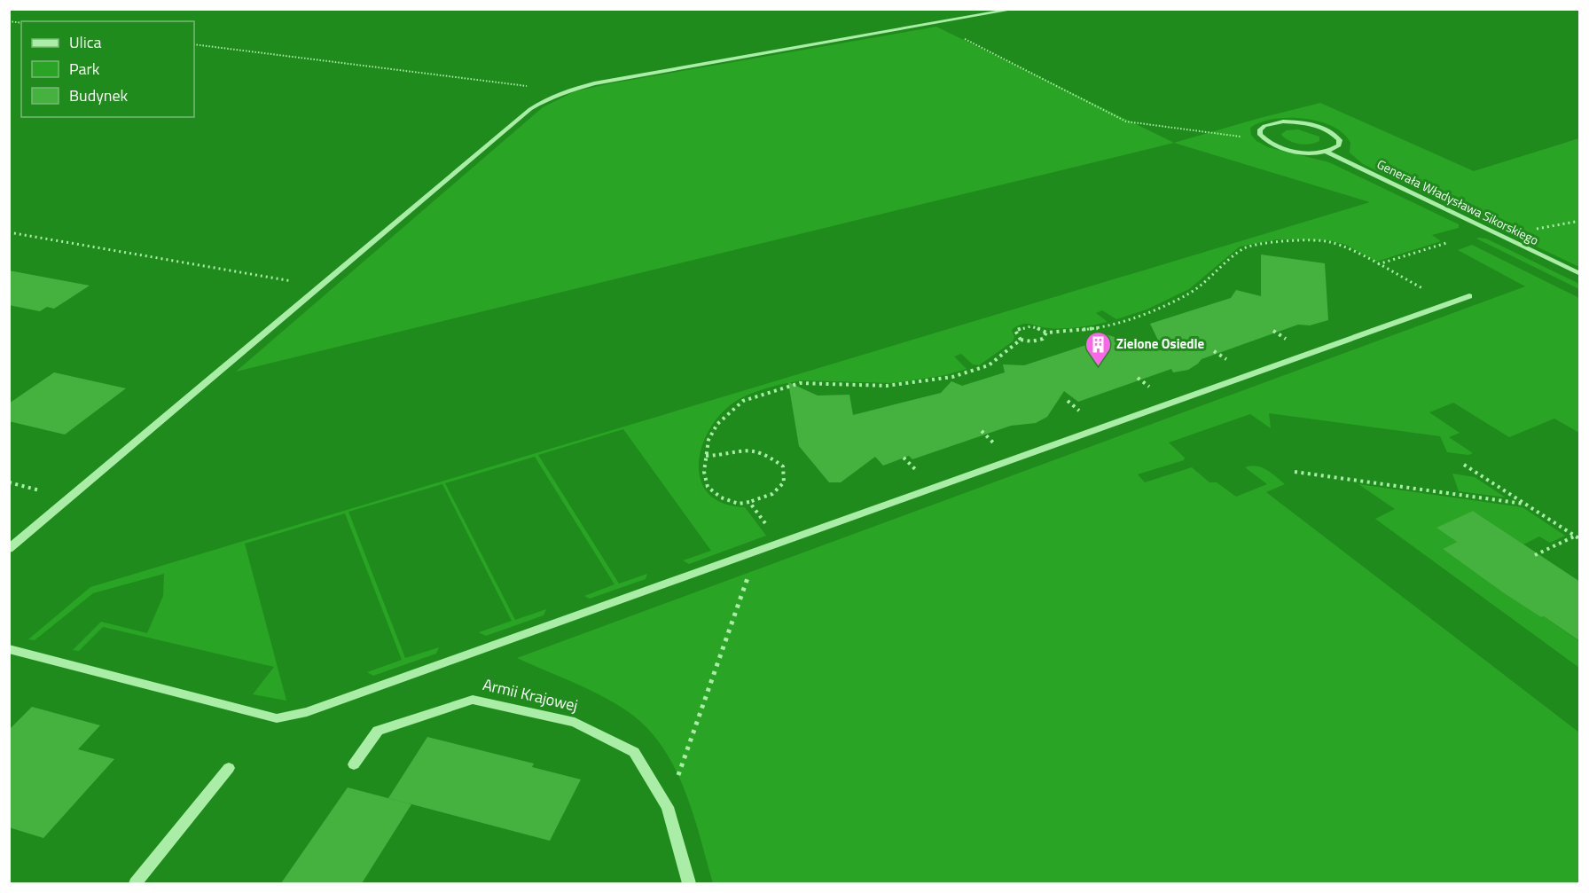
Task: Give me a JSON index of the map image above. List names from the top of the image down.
{
  "streets": {
    "street": ["Generała Władysława Sikorskiego", "Armii Krajowej"]
  },
  "places": {
    "building": ["Zielone Osiedle"]
  },
  "legend": ["Ulica", "Park", "Budynek"]
}
